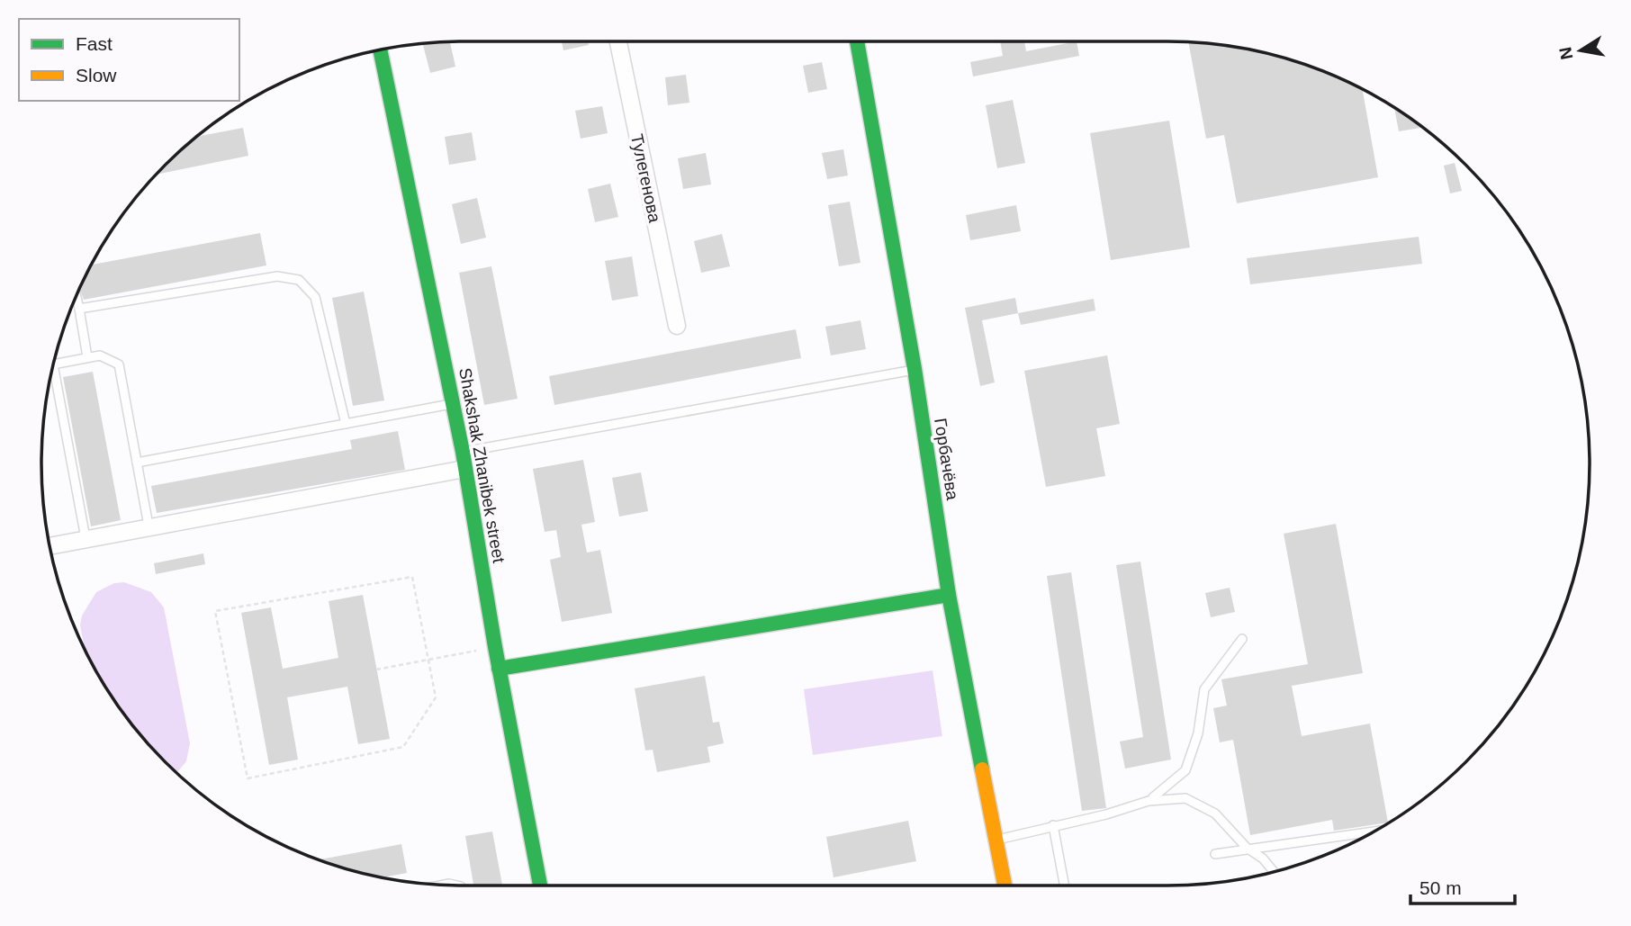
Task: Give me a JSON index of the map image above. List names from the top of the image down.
{
  "streets": {
    "street": ["Тулегенова", "Горбачёва", "Shakshak Zhanibek street"]
  },
  "legend": ["Fast", "Slow"],
  "scale_bar": "50 m",
  "north": "left"
}
